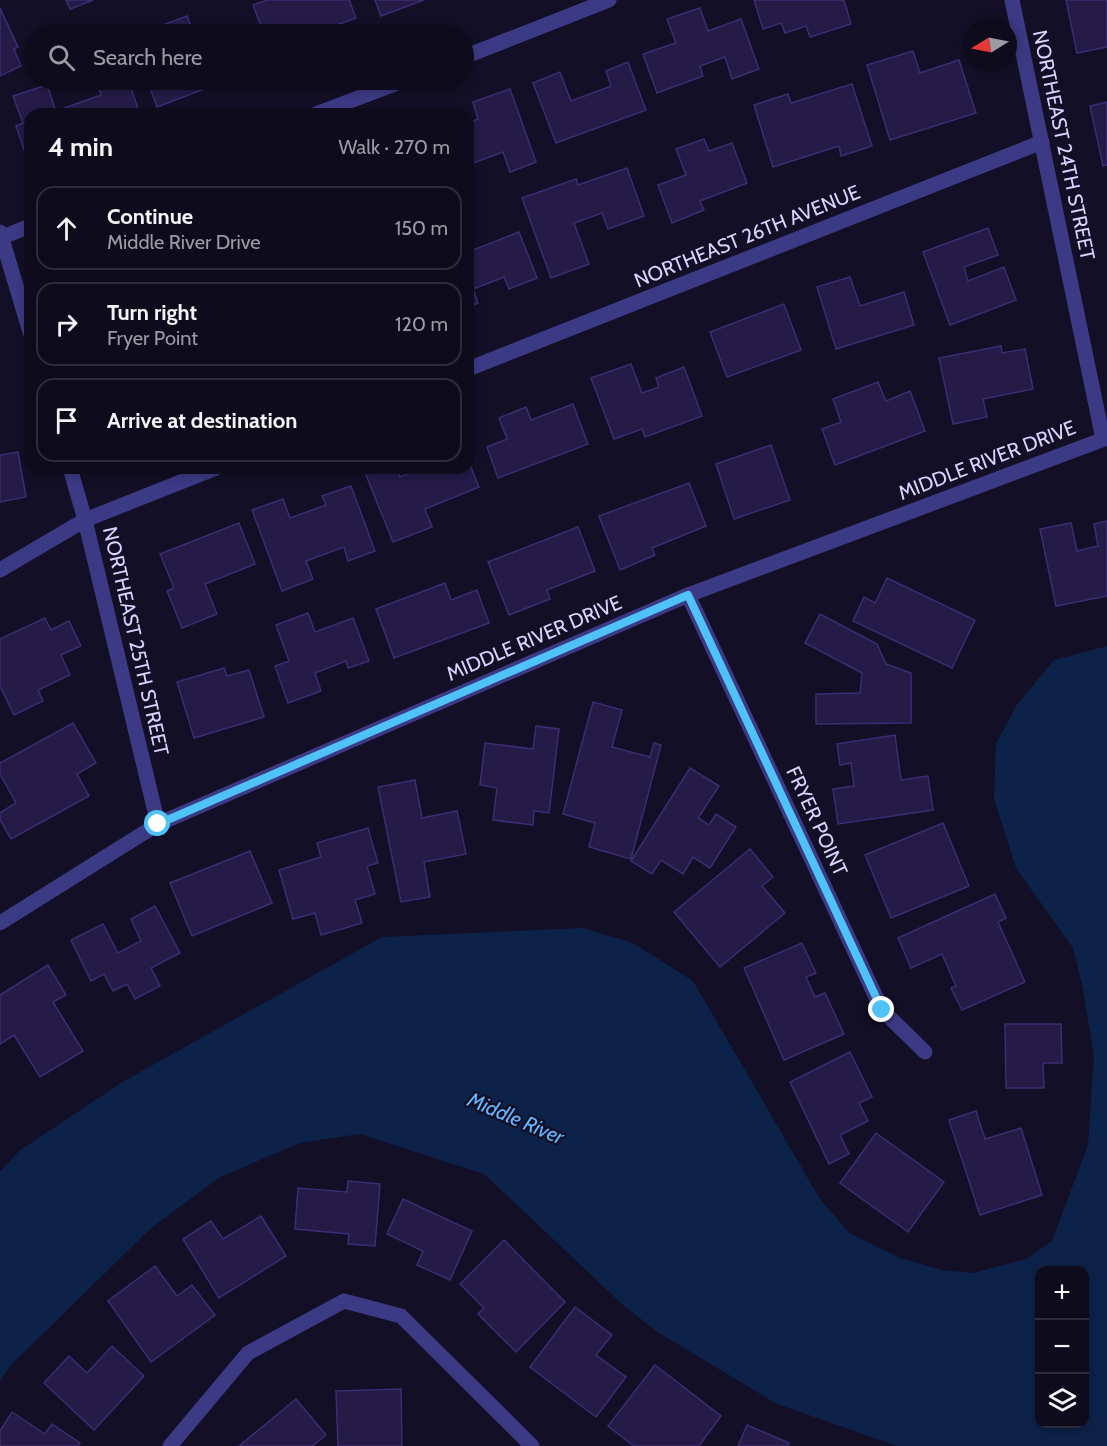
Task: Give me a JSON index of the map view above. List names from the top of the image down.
{
  "streets": {
    "street": [
      "NORTHEAST 24TH STREET",
      "NORTHEAST 26TH AVENUE",
      "MIDDLE RIVER DRIVE",
      "NORTHEAST 25TH STREET",
      "FRYER POINT"
    ]
  },
  "crossings": [
    ["NORTHEAST 24TH STREET", "NORTHEAST 26TH AVENUE"],
    ["NORTHEAST 24TH STREET", "MIDDLE RIVER DRIVE"],
    ["MIDDLE RIVER DRIVE", "NORTHEAST 25TH STREET"],
    ["MIDDLE RIVER DRIVE", "FRYER POINT"]
  ],
  "water": ["Middle River"],
  "north": "left",
  "page": {
    "search": "Search here",
    "heading": ["4 min", "Walk · 270 m"],
    "list": [
      ["Continue", "Middle River Drive", "150 m"],
      ["Turn right", "Fryer Point", "120 m"],
      "Arrive at destination"
    ],
    "map_buttons": ["+", "−"]
  }
}
